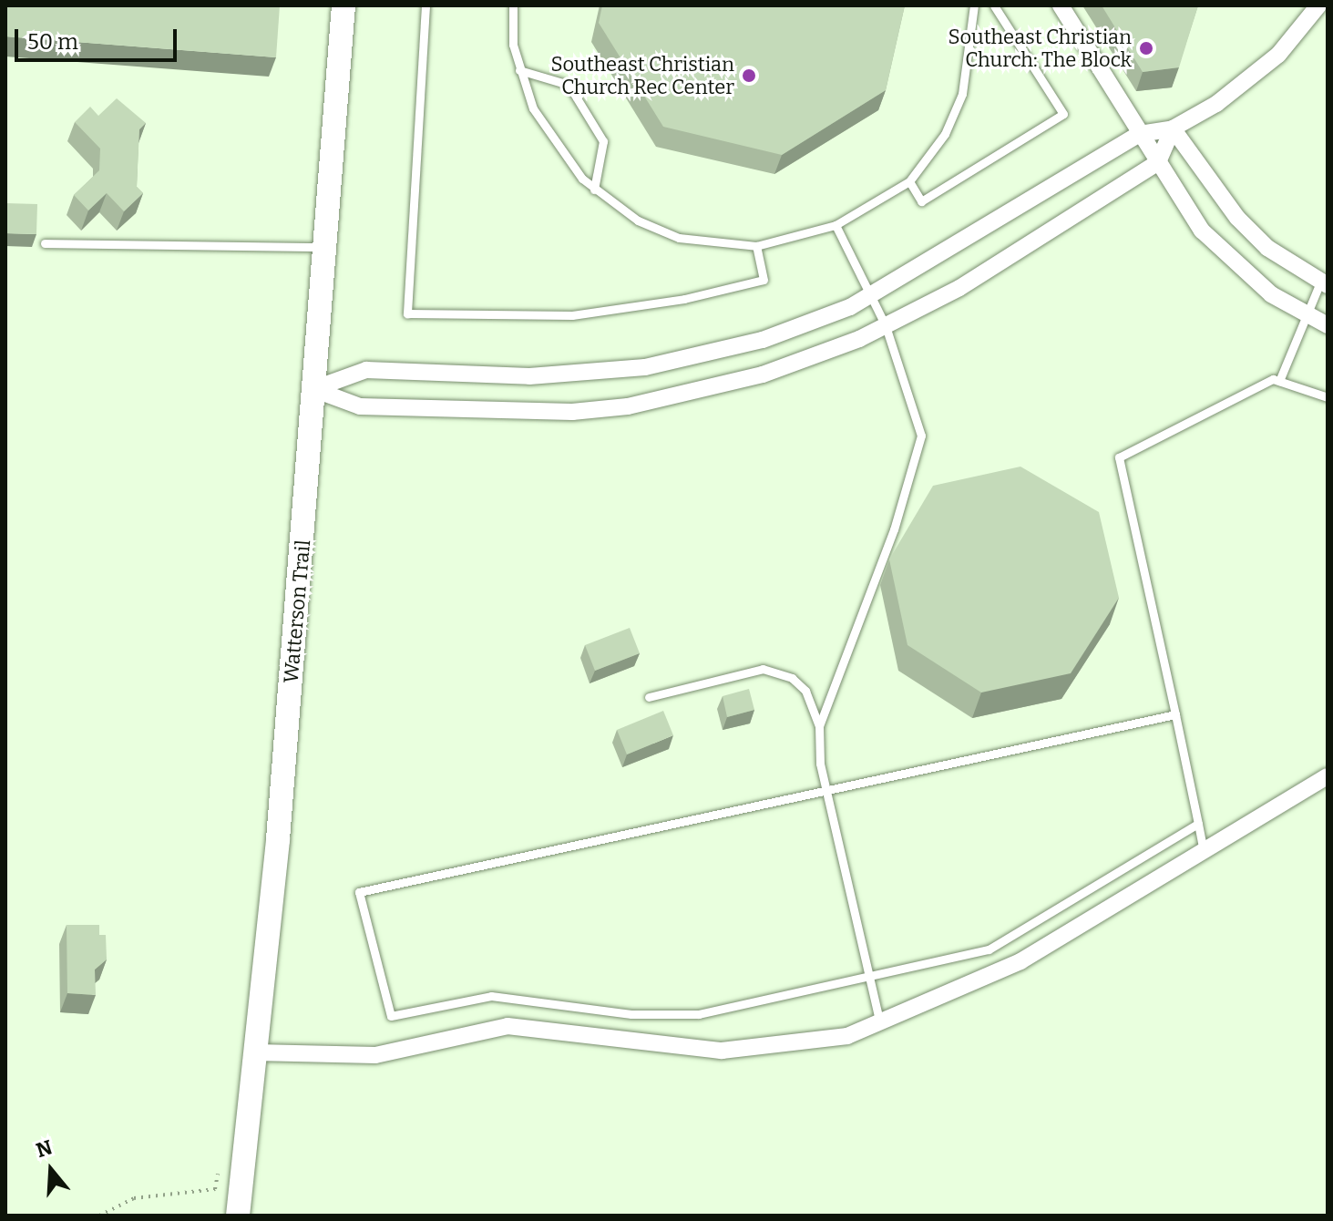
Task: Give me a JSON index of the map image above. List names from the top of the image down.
{
  "streets": {
    "main road": ["Watterson Trail"]
  },
  "places": ["Southeast Christian Church: The Block", "Southeast Christian Church Rec Center"],
  "scale_bar": "50 m",
  "north": "top"
}
